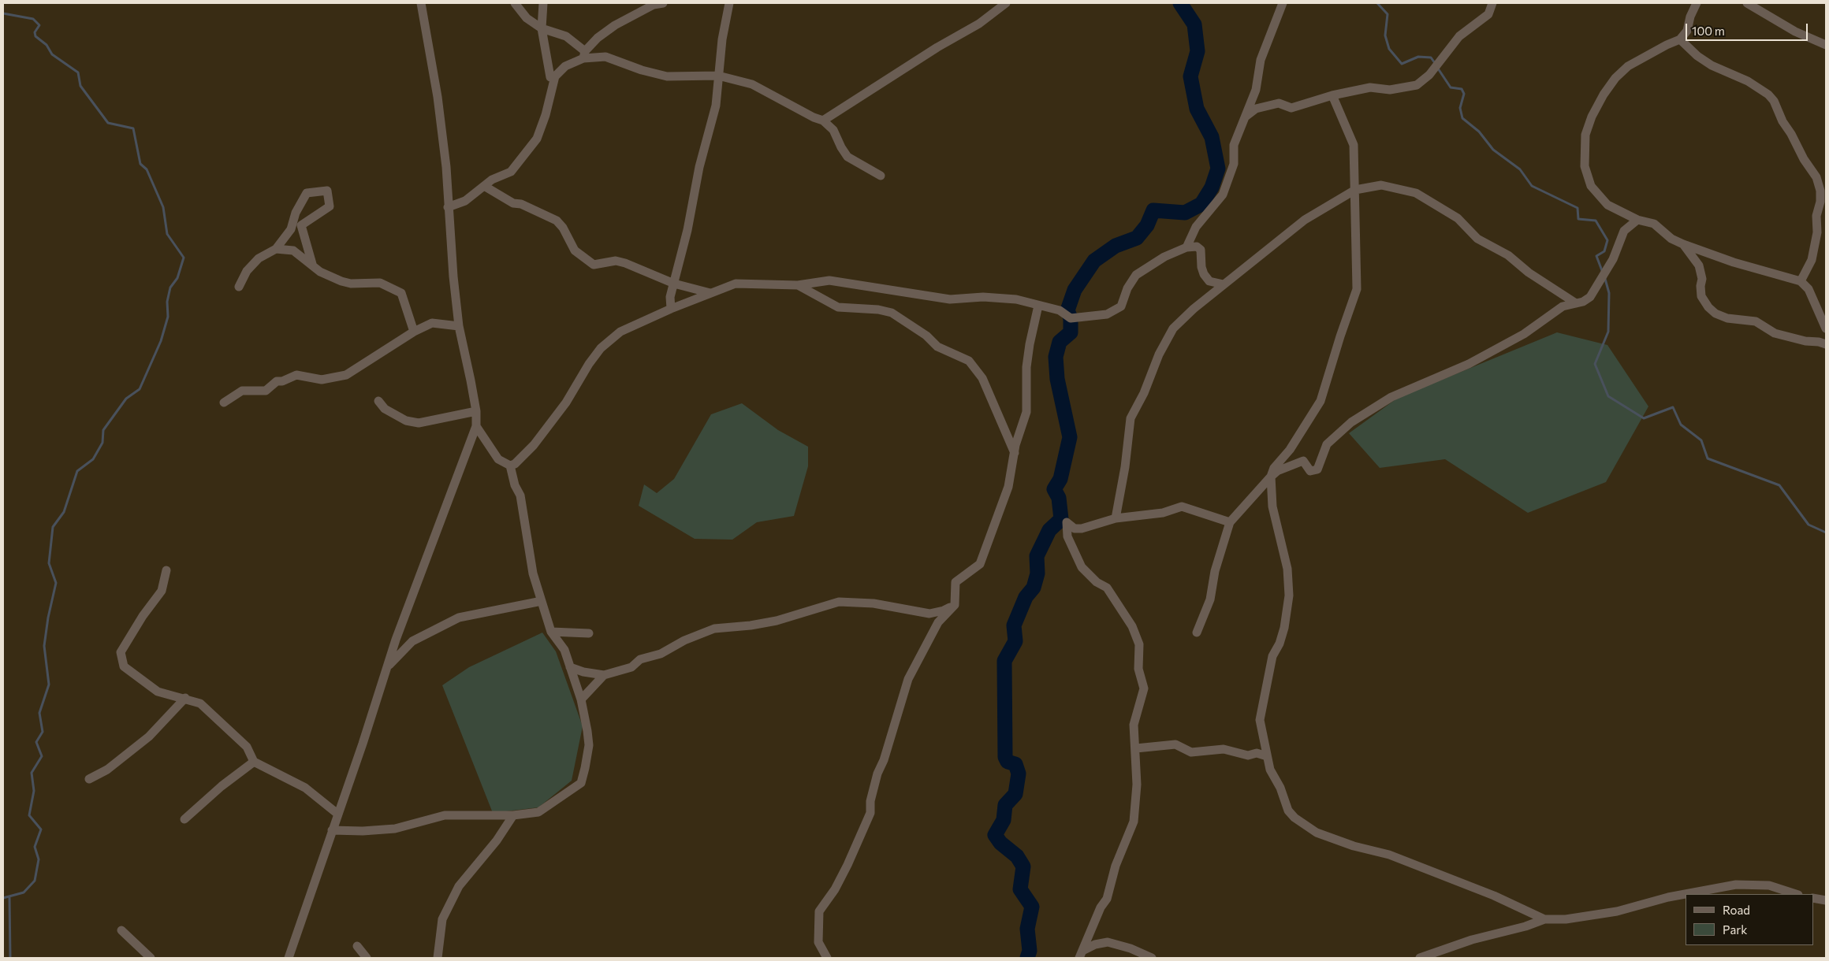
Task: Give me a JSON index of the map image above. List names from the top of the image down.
{
  "legend": ["Road", "Park"],
  "scale_bar": "100 m"
}
